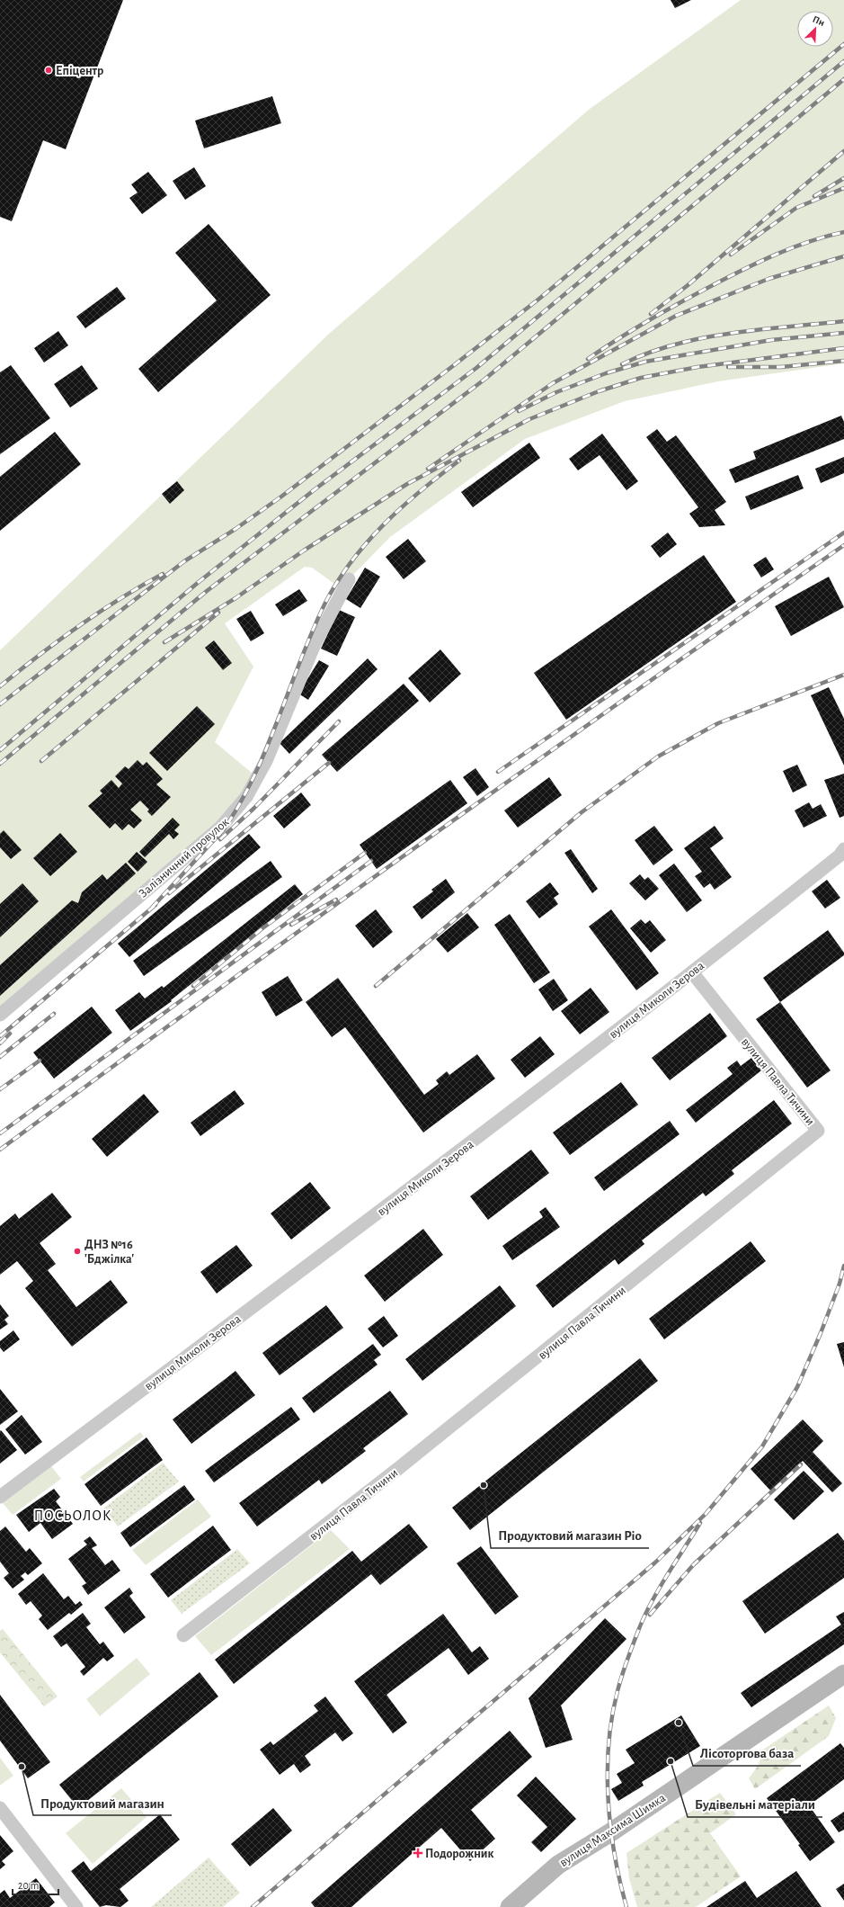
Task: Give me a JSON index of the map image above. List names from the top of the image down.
{
  "streets": {
    "main road": ["вулиця Максима Шимка"],
    "street": ["Залізничний провулок", "вулиця Миколи Зерова", "вулиця Павла Тичини"]
  },
  "crossings": [
    ["вулиця Миколи Зерова", "вулиця Павла Тичини"]
  ],
  "districts": ["ПОСЬОЛОК"],
  "places": {
    "other": [
      "Епіцентр",
      "ДНЗ №16 'Бджілка'",
      "Продуктовий магазин Ріо",
      "Лісоторгова база",
      "Будівельні матеріали",
      "Продуктовий магазин"
    ],
    "health": ["Подорожник"]
  },
  "scale_bar": "20 m",
  "north": "top right"
}
